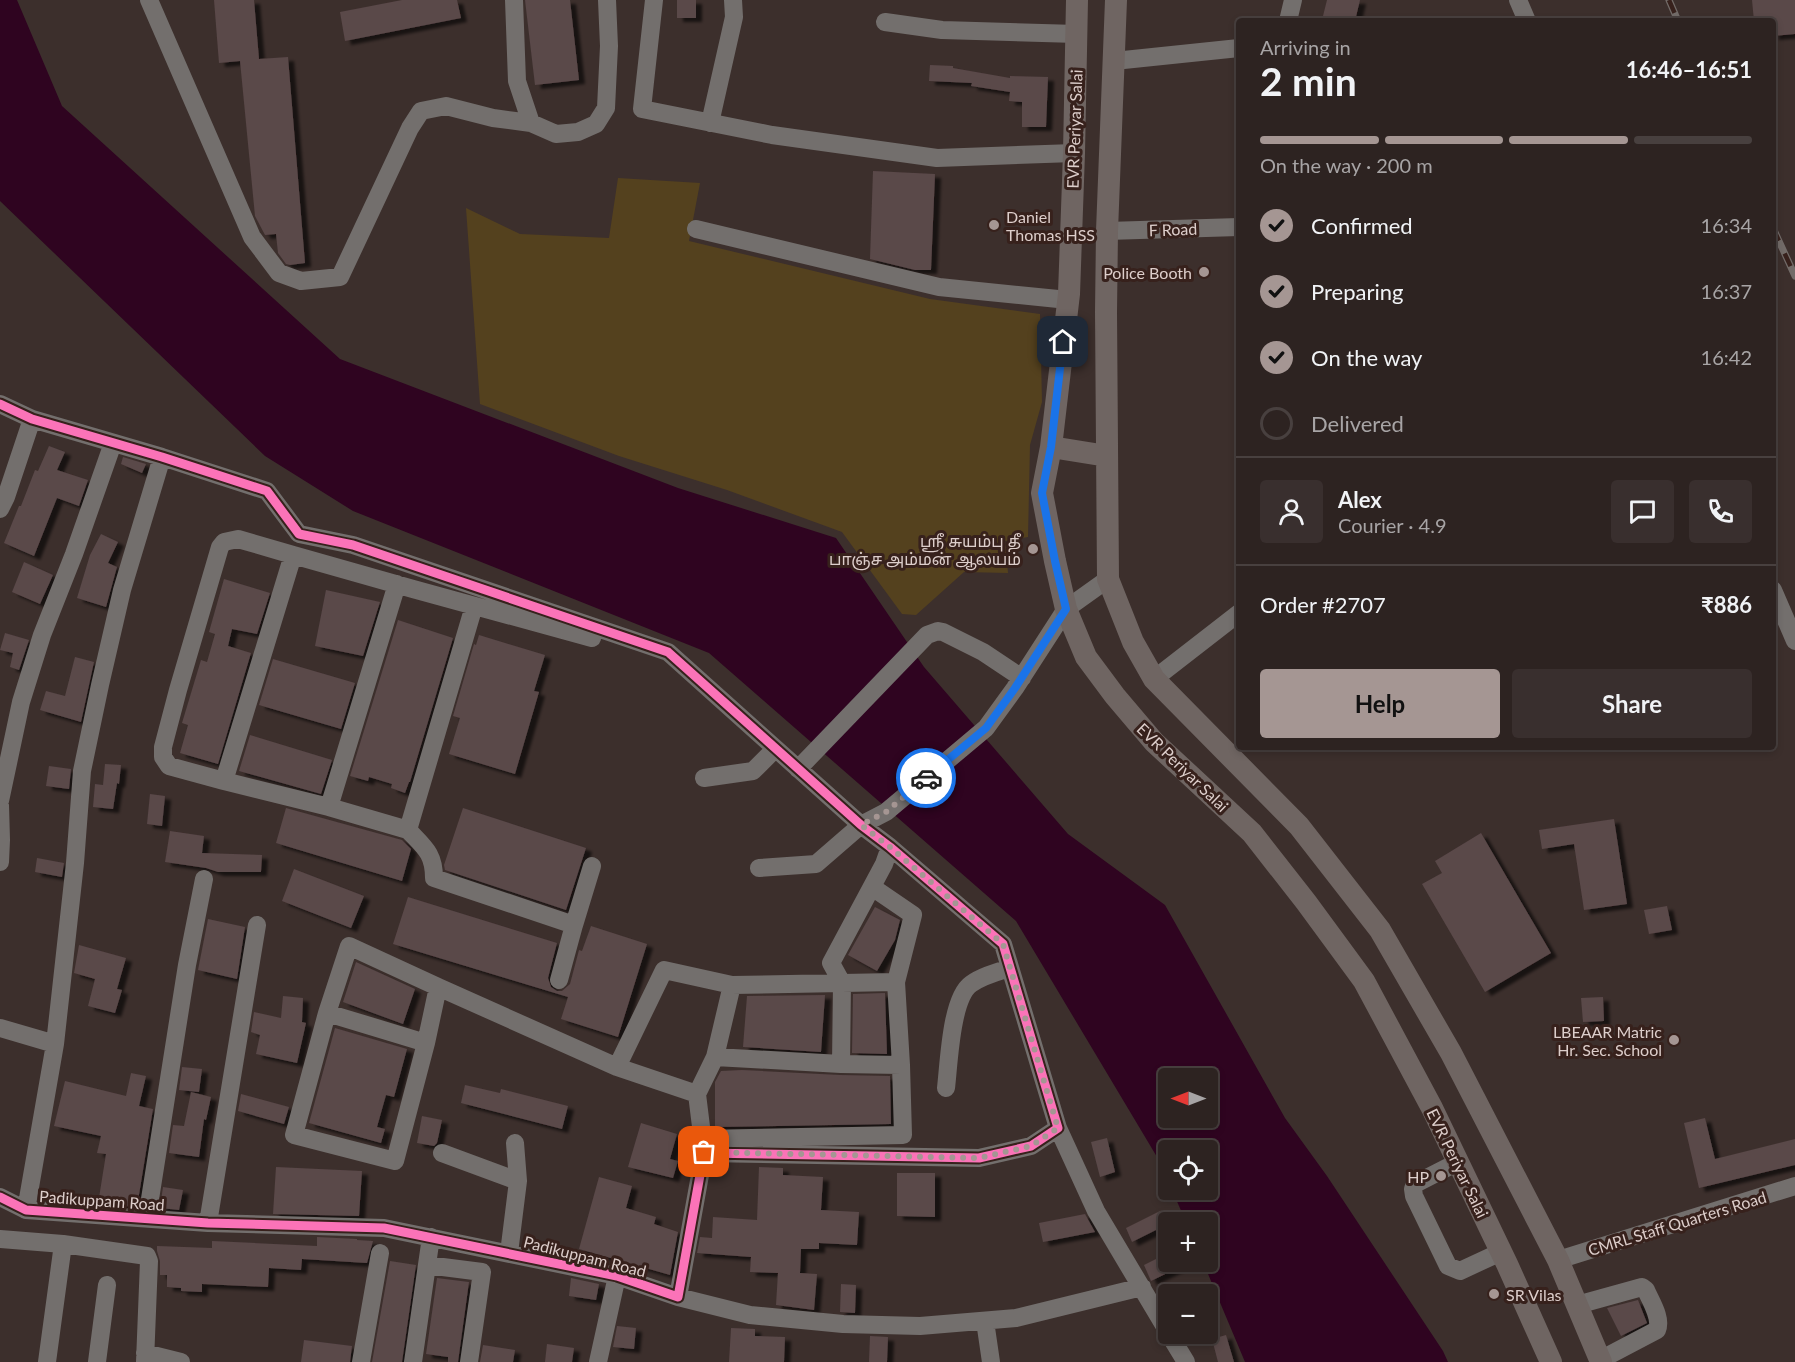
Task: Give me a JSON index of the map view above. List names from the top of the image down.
{
  "streets": {
    "main road": ["EVR Periyar Salai"],
    "street": ["F Road", "Padikuppam Road", "CMRL Staff Quarters Road"]
  },
  "places": [
    "Daniel Thomas HSS",
    "Police Booth",
    "ஶ்ரீ சுயம்பு தீ பாஞ்ச அம்மன் ஆலயம்",
    "LBEAAR Matric Hr. Sec. School",
    "HP",
    "SR Vilas"
  ],
  "north": "left",
  "page": {
    "heading": ["2 min", "Arriving in", "16:46–16:51"],
    "panel": [
      "Alex",
      "Courier · 4.9",
      "Order #2707",
      "₹886"
    ],
    "bar": "On the way · 200 m",
    "list": [
      ["Confirmed", "16:34"],
      ["Preparing", "16:37"],
      ["On the way", "16:42"],
      "Delivered"
    ],
    "buttons": ["Help", "Share"],
    "map_buttons": ["+", "−"]
  }
}
